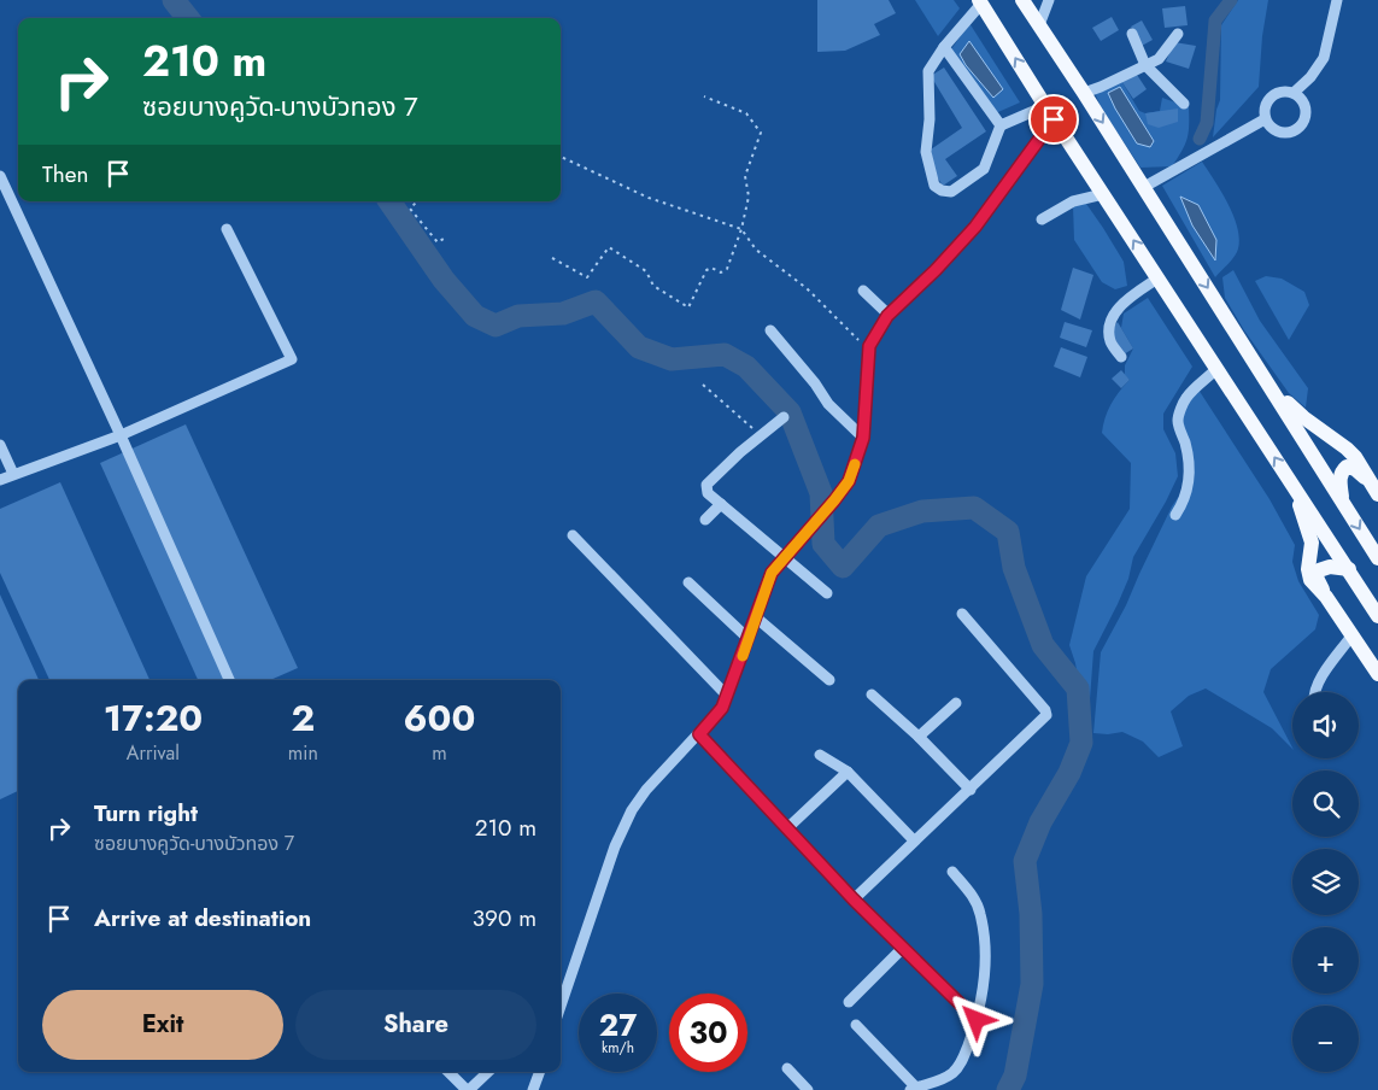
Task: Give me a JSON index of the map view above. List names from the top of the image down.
{
  "page": {
    "turn": ["210 m", "ซอยบางคูวัด-บางบัวทอง 7"],
    "then": "Then",
    "eta": [
      "17:20",
      "Arrival",
      "2",
      "min",
      "600",
      "m"
    ],
    "map_buttons": ["+", "−"],
    "list": [
      {
        "name": "Turn right",
        "note": "ซอยบางคูวัด-บางบัวทอง 7",
        "value": "210 m"
      },
      {
        "name": "Arrive at destination",
        "value": "390 m"
      }
    ],
    "buttons": ["Exit", "Share"],
    "speed": "27 km/h",
    "limit": "30"
  }
}
